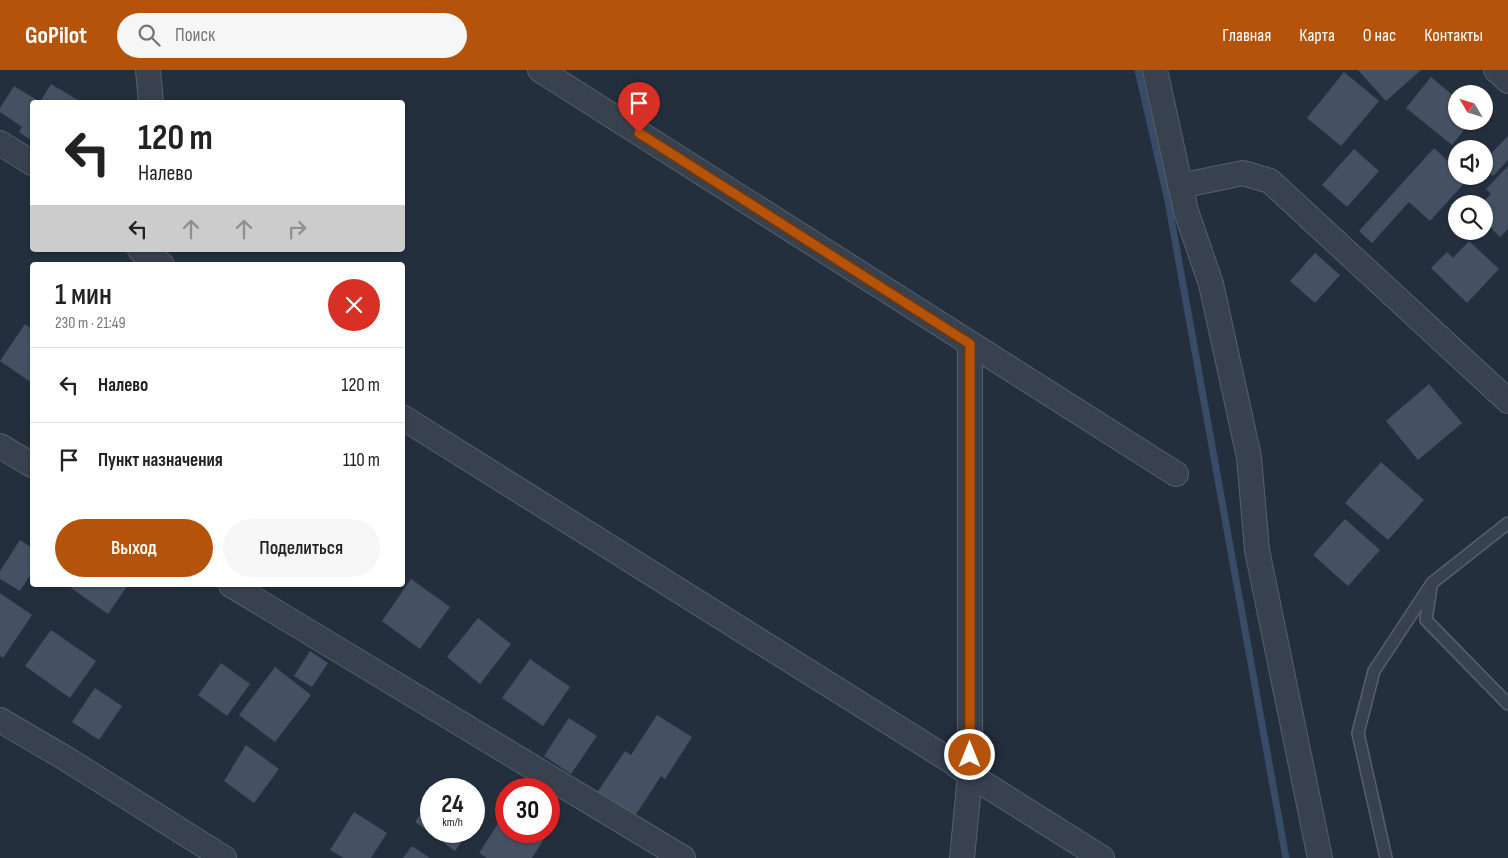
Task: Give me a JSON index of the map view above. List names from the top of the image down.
{
  "north": "top left",
  "page": {
    "header": "GoPilot",
    "search": "Поиск",
    "nav": [
      "Главная",
      "Карта",
      "О нас",
      "Контакты"
    ],
    "turn": ["120 m", "Налево"],
    "heading": ["1 мин", "230 m · 21:49"],
    "list": [
      {
        "name": "Налево",
        "value": "120 m"
      },
      {
        "name": "Пункт назначения",
        "value": "110 m"
      }
    ],
    "buttons": ["Выход", "Поделиться"],
    "speed": "24 km/h",
    "limit": "30"
  }
}
